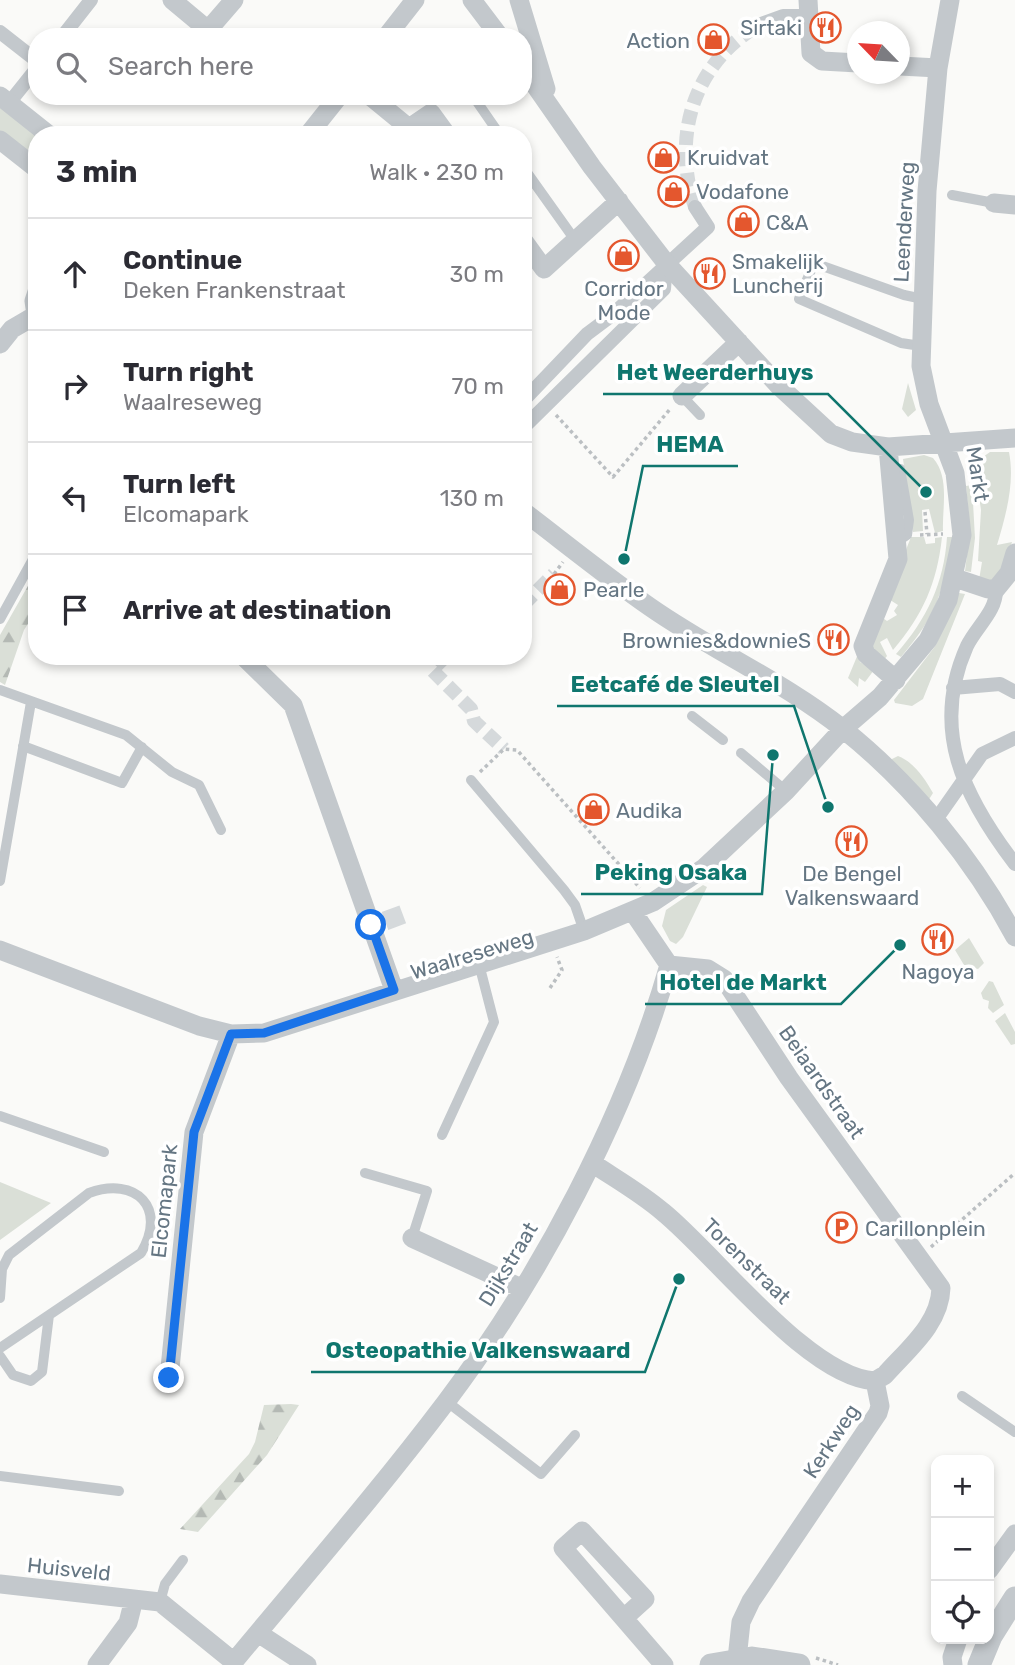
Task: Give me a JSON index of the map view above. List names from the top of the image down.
{
  "streets": {
    "street": [
      "Leenderweg",
      "Markt",
      "Waalreseweg",
      "Beiaardstraat",
      "Elcomapark",
      "Torenstraat",
      "Dijkstraat",
      "Kerkweg",
      "Huisveld"
    ]
  },
  "crossings": [
    ["Leenderweg", "Markt"],
    ["Markt", "Waalreseweg"],
    ["Waalreseweg", "Elcomapark"],
    ["Beiaardstraat", "Dijkstraat"],
    ["Torenstraat", "Dijkstraat"],
    ["Torenstraat", "Kerkweg"]
  ],
  "places": {
    "restaurant": [
      "Sirtaki",
      "Smakelijk Luncherij",
      "Brownies&downieS",
      "De Bengel Valkenswaard",
      "Nagoya"
    ],
    "shop": [
      "Action",
      "Kruidvat",
      "Vodafone",
      "C&A",
      "Corridor Mode",
      "Pearle",
      "Audika"
    ],
    "other": [
      "Het Weerderhuys",
      "HEMA",
      "Peking Osaka",
      "Eetcafé de Sleutel",
      "Hotel de Markt",
      "Osteopathie Valkenswaard"
    ],
    "parking": ["Carillonplein"]
  },
  "north": "top left",
  "page": {
    "search": "Search here",
    "heading": ["3 min", "Walk · 230 m"],
    "list": [
      ["Continue", "Deken Frankenstraat", "30 m"],
      ["Turn right", "Waalreseweg", "70 m"],
      ["Turn left", "Elcomapark", "130 m"],
      "Arrive at destination"
    ],
    "map_buttons": ["+", "−"]
  }
}
